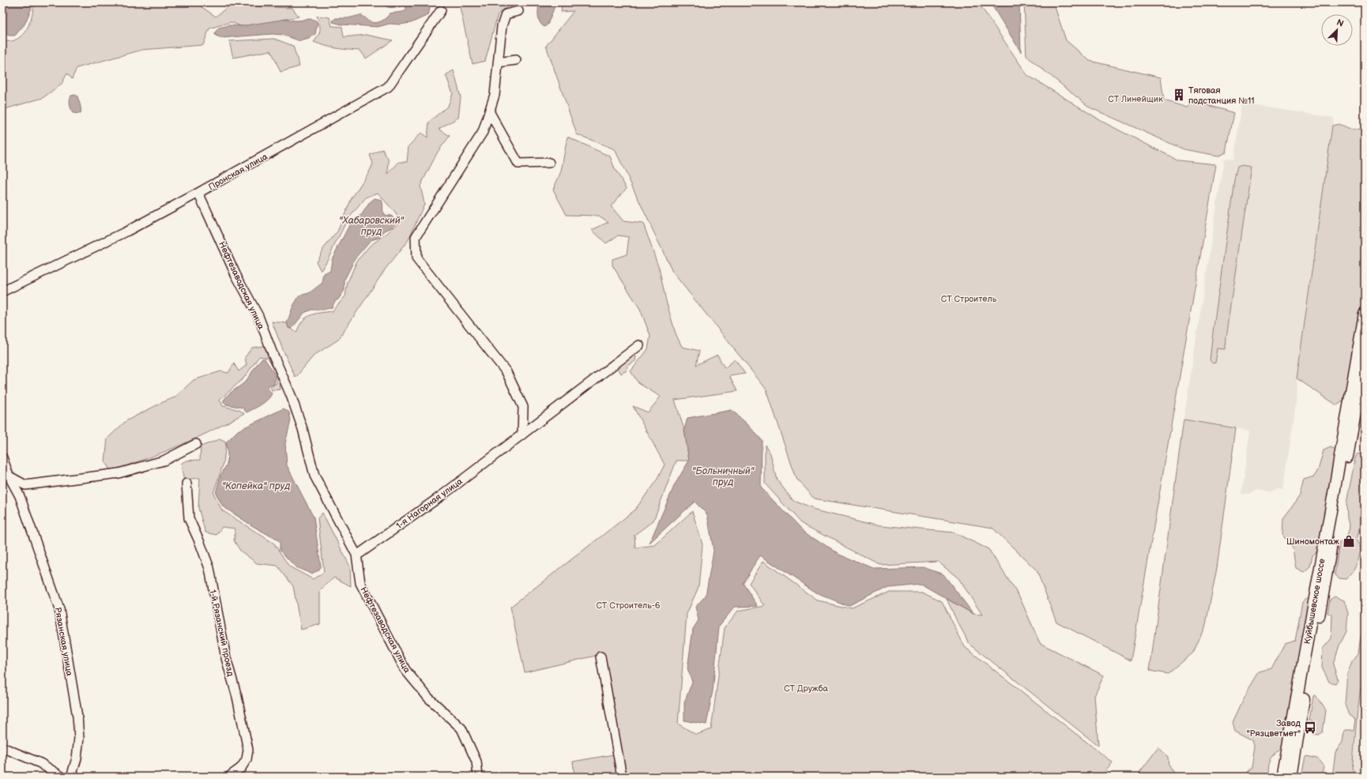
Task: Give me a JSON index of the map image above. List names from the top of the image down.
{
  "streets": {
    "main road": ["Куйбышевское шоссе"],
    "street": [
      "Пронская улица",
      "Нефтезаводская улица",
      "1-я Нагорная улица",
      "1-й Рязанский проезд",
      "Рязанская улица"
    ]
  },
  "crossings": [
    ["Пронская улица", "Нефтезаводская улица"],
    ["Нефтезаводская улица", "1-я Нагорная улица"]
  ],
  "water": ["\"Хабаровский\" пруд", "\"Больничный\" пруд", "\"Копейка\" пруд"],
  "parks": [
    "СТ Линейщик",
    "СТ Строитель",
    "СТ Строитель-6",
    "СТ Дружба"
  ],
  "places": {
    "building": ["Тяговая подстанция №11"],
    "shop": ["Шиномонтаж"],
    "bus stop": ["Завод \"Рязцветмет\""]
  },
  "north": "top right"
}
